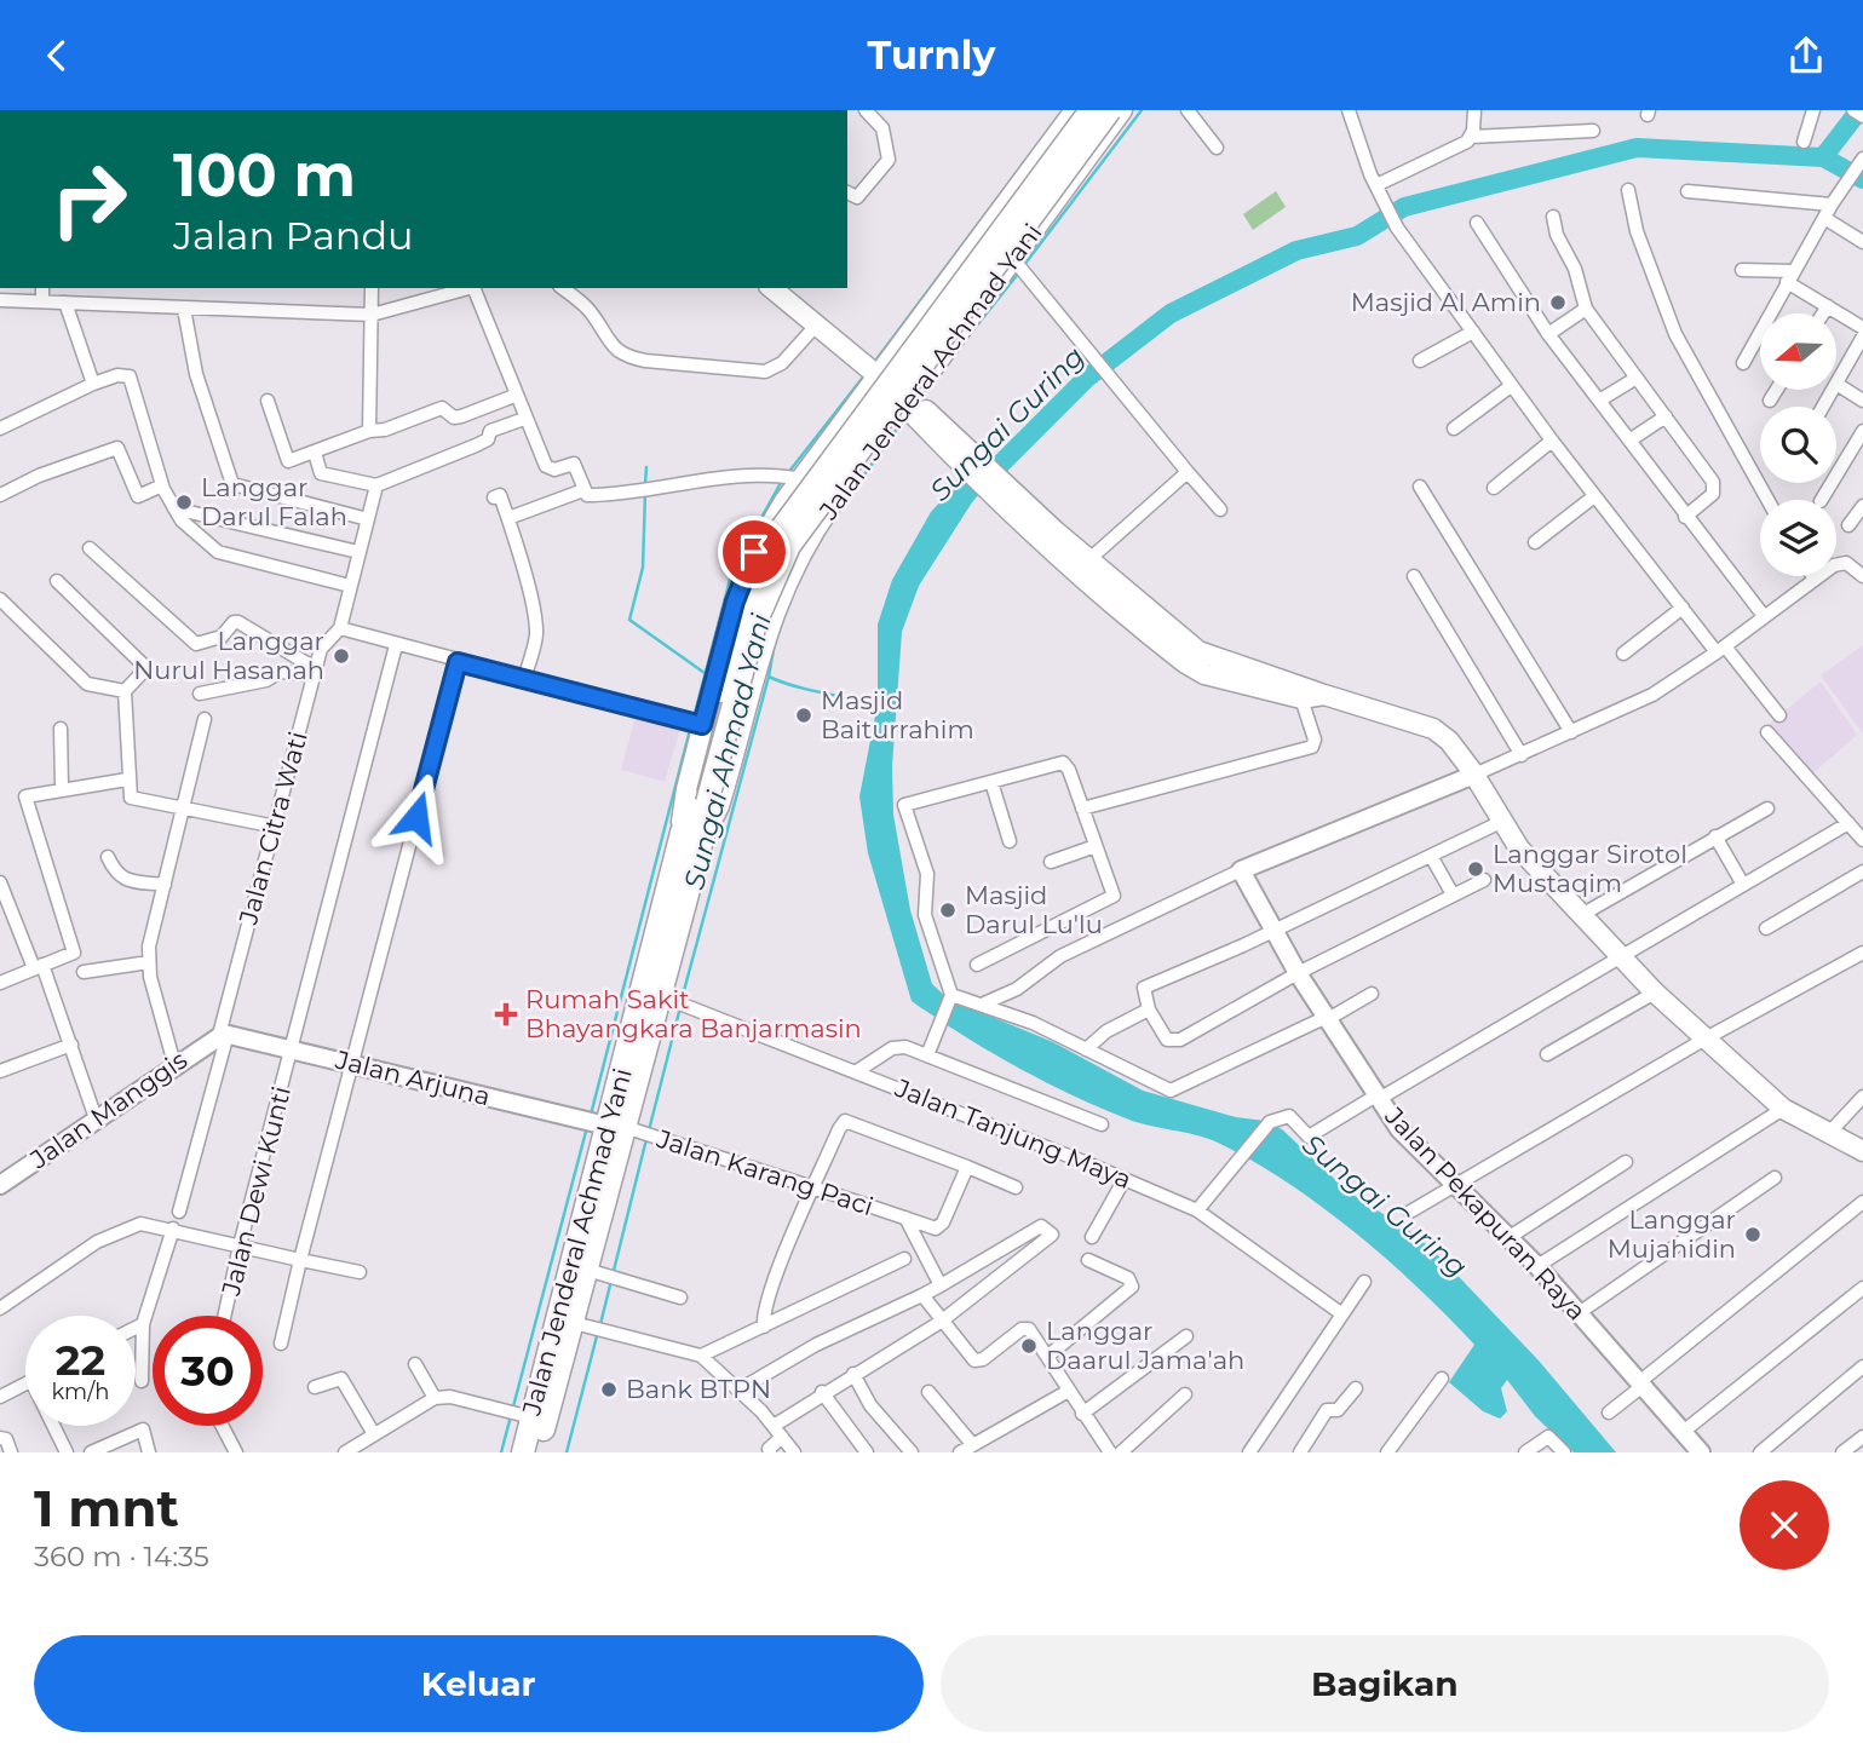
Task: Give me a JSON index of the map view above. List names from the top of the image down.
{
  "streets": {
    "highway": ["Jalan Jenderal Achmad Yani"],
    "street": [
      "Jalan Citra Wati",
      "Jalan Arjuna",
      "Jalan Manggis",
      "Jalan Tanjung Maya",
      "Jalan Karang Paci",
      "Jalan Dewi Kunti",
      "Jalan Pekapuran Raya"
    ]
  },
  "crossings": [
    ["Jalan Jenderal Achmad Yani", "Jalan Arjuna"],
    ["Jalan Jenderal Achmad Yani", "Jalan Tanjung Maya"],
    ["Jalan Jenderal Achmad Yani", "Jalan Karang Paci"],
    ["Jalan Citra Wati", "Jalan Arjuna"],
    ["Jalan Citra Wati", "Jalan Manggis"],
    ["Jalan Arjuna", "Jalan Manggis"],
    ["Jalan Arjuna", "Jalan Karang Paci"],
    ["Jalan Arjuna", "Jalan Dewi Kunti"]
  ],
  "water": ["Sungai Guring", "Sungai Ahmad Yani"],
  "places": {
    "other": [
      "Masjid Al Amin",
      "Langgar Darul Falah",
      "Langgar Nurul Hasanah",
      "Masjid Baiturrahim",
      "Langgar Sirotol Mustaqim",
      "Masjid Darul Lu'lu",
      "Langgar Mujahidin",
      "Langgar Daarul Jama'ah",
      "Bank BTPN"
    ],
    "health": ["Rumah Sakit Bhayangkara Banjarmasin"]
  },
  "north": "left",
  "page": {
    "header": "Turnly",
    "turn": ["100 m", "Jalan Pandu"],
    "speed": "22 km/h",
    "limit": "30",
    "heading": ["1 mnt", "360 m · 14:35"],
    "buttons": ["Keluar", "Bagikan"]
  }
}
